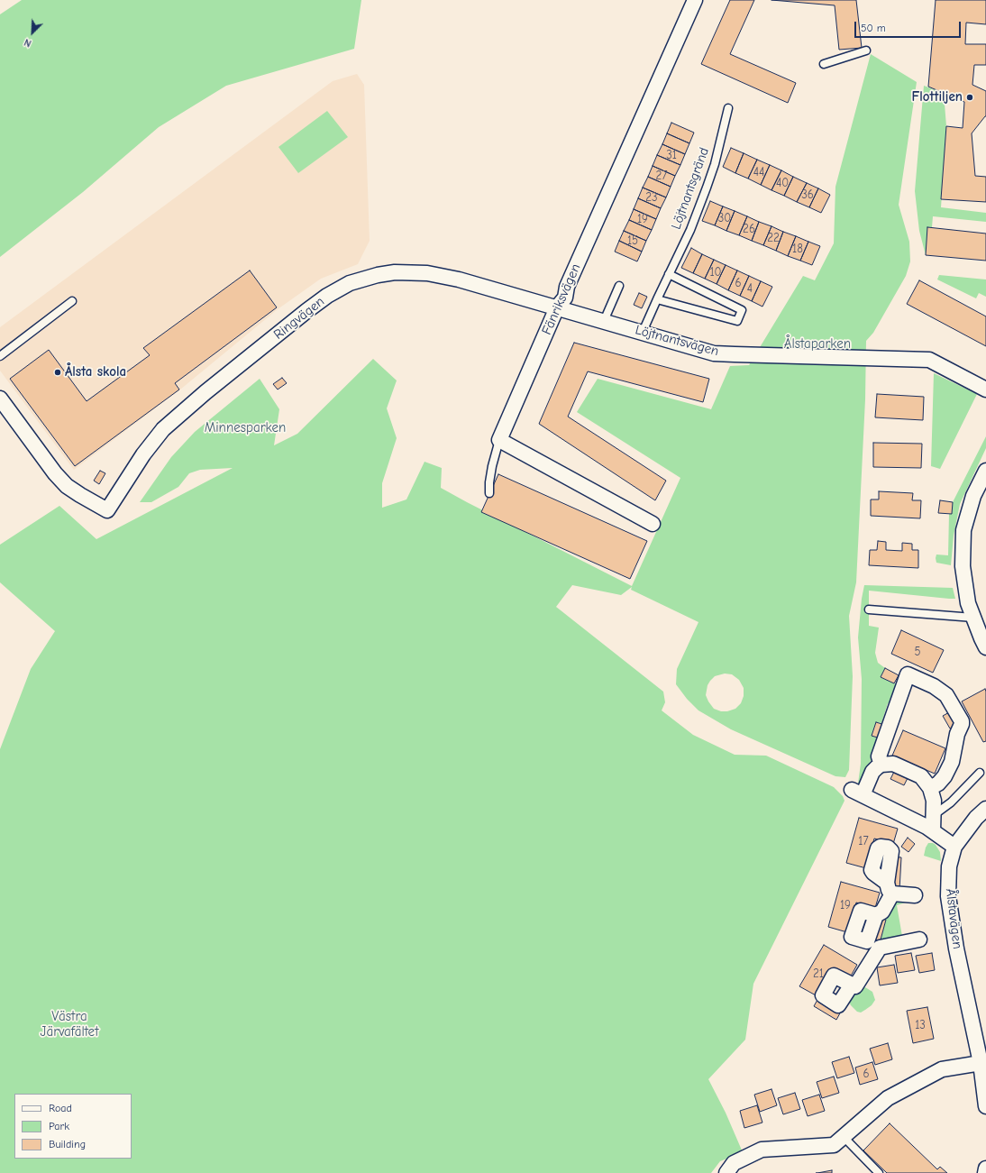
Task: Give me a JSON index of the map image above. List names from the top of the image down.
{
  "streets": {
    "street": [
      "Fänriksvägen",
      "Ringvägen",
      "Löjtnantsvägen",
      "Ålstavägen"
    ],
    "lane": ["Löjtnantsgränd"]
  },
  "crossings": [
    ["Löjtnantsgränd", "Löjtnantsvägen"],
    ["Fänriksvägen", "Ringvägen"],
    ["Fänriksvägen", "Löjtnantsvägen"],
    ["Ringvägen", "Löjtnantsvägen"]
  ],
  "parks": ["Ålstaparken", "Minnesparken", "Västra Järvafältet"],
  "places": ["Flottiljen", "Ålsta skola"],
  "house_numbers": [
    "31",
    "44",
    "27",
    "40",
    "36",
    "23",
    "30",
    "19",
    "26",
    "22",
    "15",
    "18",
    "10",
    "6",
    "4",
    "5",
    "17",
    "19",
    "21",
    "13",
    "6"
  ],
  "legend": ["Road", "Park", "Building"],
  "scale_bar": "50 m",
  "north": "bottom left"
}
